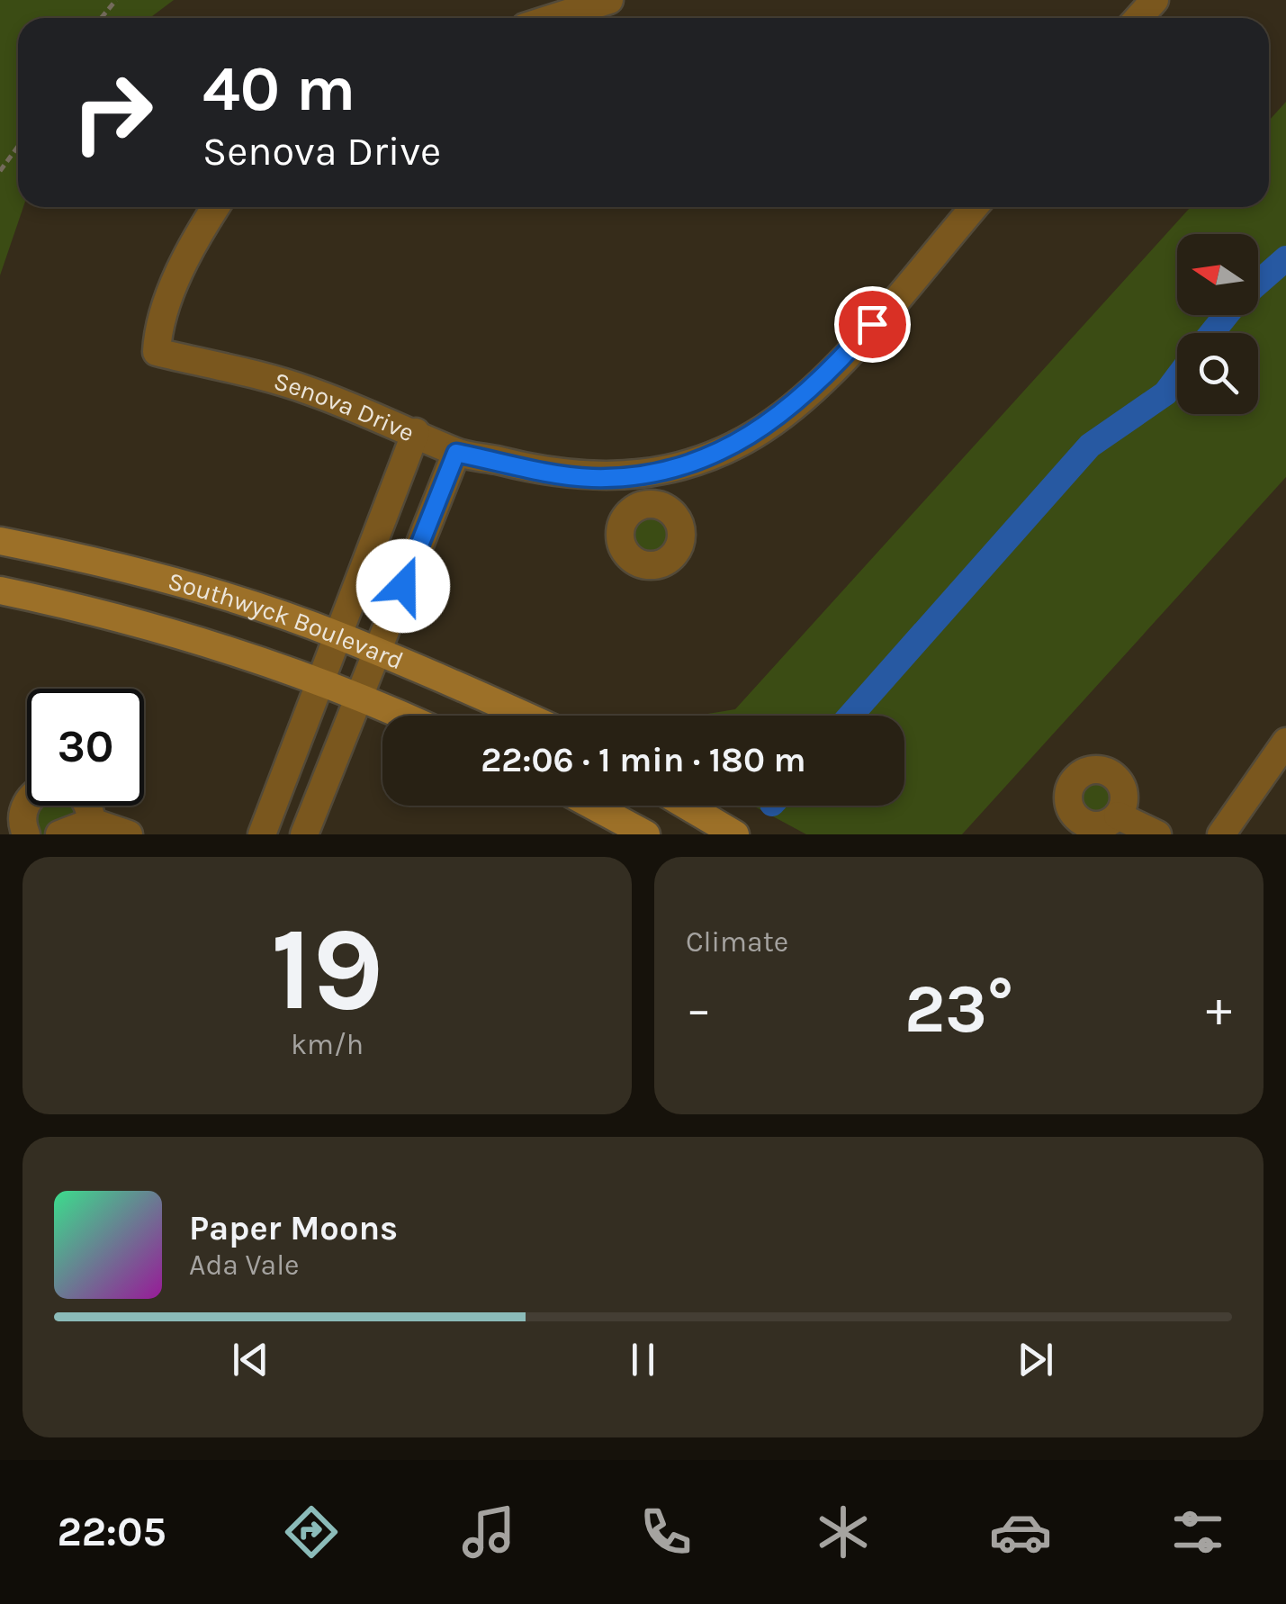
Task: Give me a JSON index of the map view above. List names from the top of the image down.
{
  "streets": {
    "street": ["Senova Drive", "Southwyck Boulevard"]
  },
  "north": "left",
  "page": {
    "turn": ["40 m", "Senova Drive"],
    "limit": "30",
    "trip": "22:06 · 1 min · 180 m",
    "tile": [
      ["19", "km/h"],
      "Climate"
    ],
    "heat": ["−", "23°", "+"],
    "song": ["Paper Moons", "Ada Vale"],
    "tabs": "22:05"
  }
}
